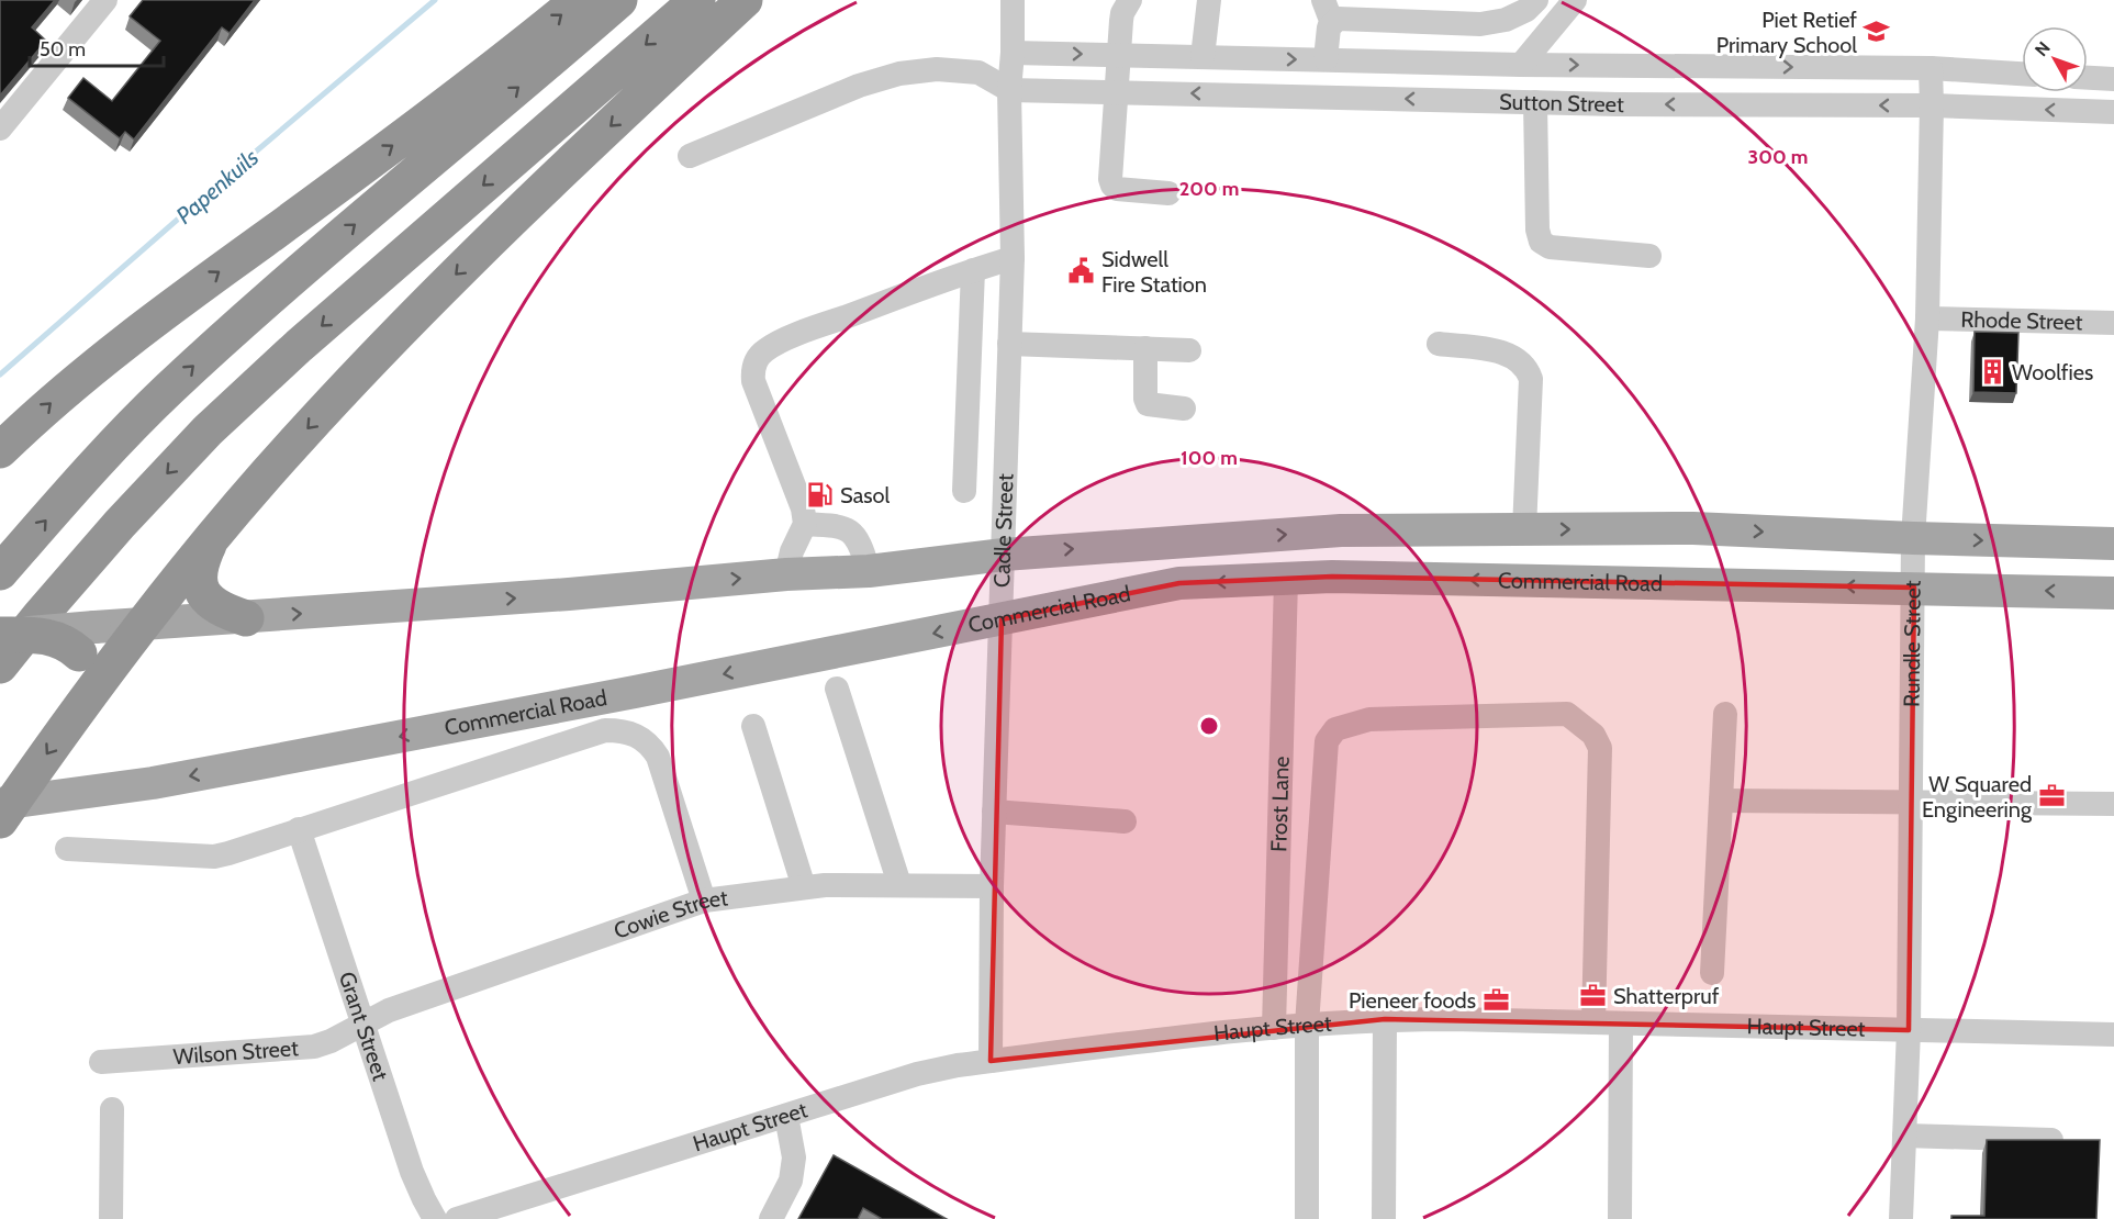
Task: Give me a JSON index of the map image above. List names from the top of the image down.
{
  "streets": {
    "main road": ["Commercial Road"],
    "street": [
      "Sutton Street",
      "Rhode Street",
      "Cadle Street",
      "Rundle Street",
      "Frost Lane",
      "Cowie Street",
      "Grant Street",
      "Haupt Street",
      "Wilson Street"
    ]
  },
  "crossings": [
    ["Sutton Street", "Cadle Street"],
    ["Sutton Street", "Rundle Street"],
    ["Rhode Street", "Rundle Street"],
    ["Cadle Street", "Commercial Road"],
    ["Cadle Street", "Cowie Street"],
    ["Cadle Street", "Haupt Street"],
    ["Commercial Road", "Rundle Street"],
    ["Commercial Road", "Frost Lane"],
    ["Commercial Road", "Cowie Street"],
    ["Commercial Road", "Grant Street"],
    ["Rundle Street", "Haupt Street"],
    ["Frost Lane", "Haupt Street"],
    ["Cowie Street", "Grant Street"],
    ["Cowie Street", "Wilson Street"],
    ["Grant Street", "Wilson Street"]
  ],
  "water": ["Papenkuils"],
  "places": {
    "school or university": ["Piet Retief Primary School"],
    "public building": ["Sidwell Fire Station"],
    "building": ["Woolfies"],
    "fuel station": ["Sasol"],
    "office": ["W Squared Engineering", "Shatterpruf", "Pieneer foods"]
  },
  "scale_bar": "50 m",
  "north": "top left",
  "rings": ["300 m", "200 m", "100 m"]
}
